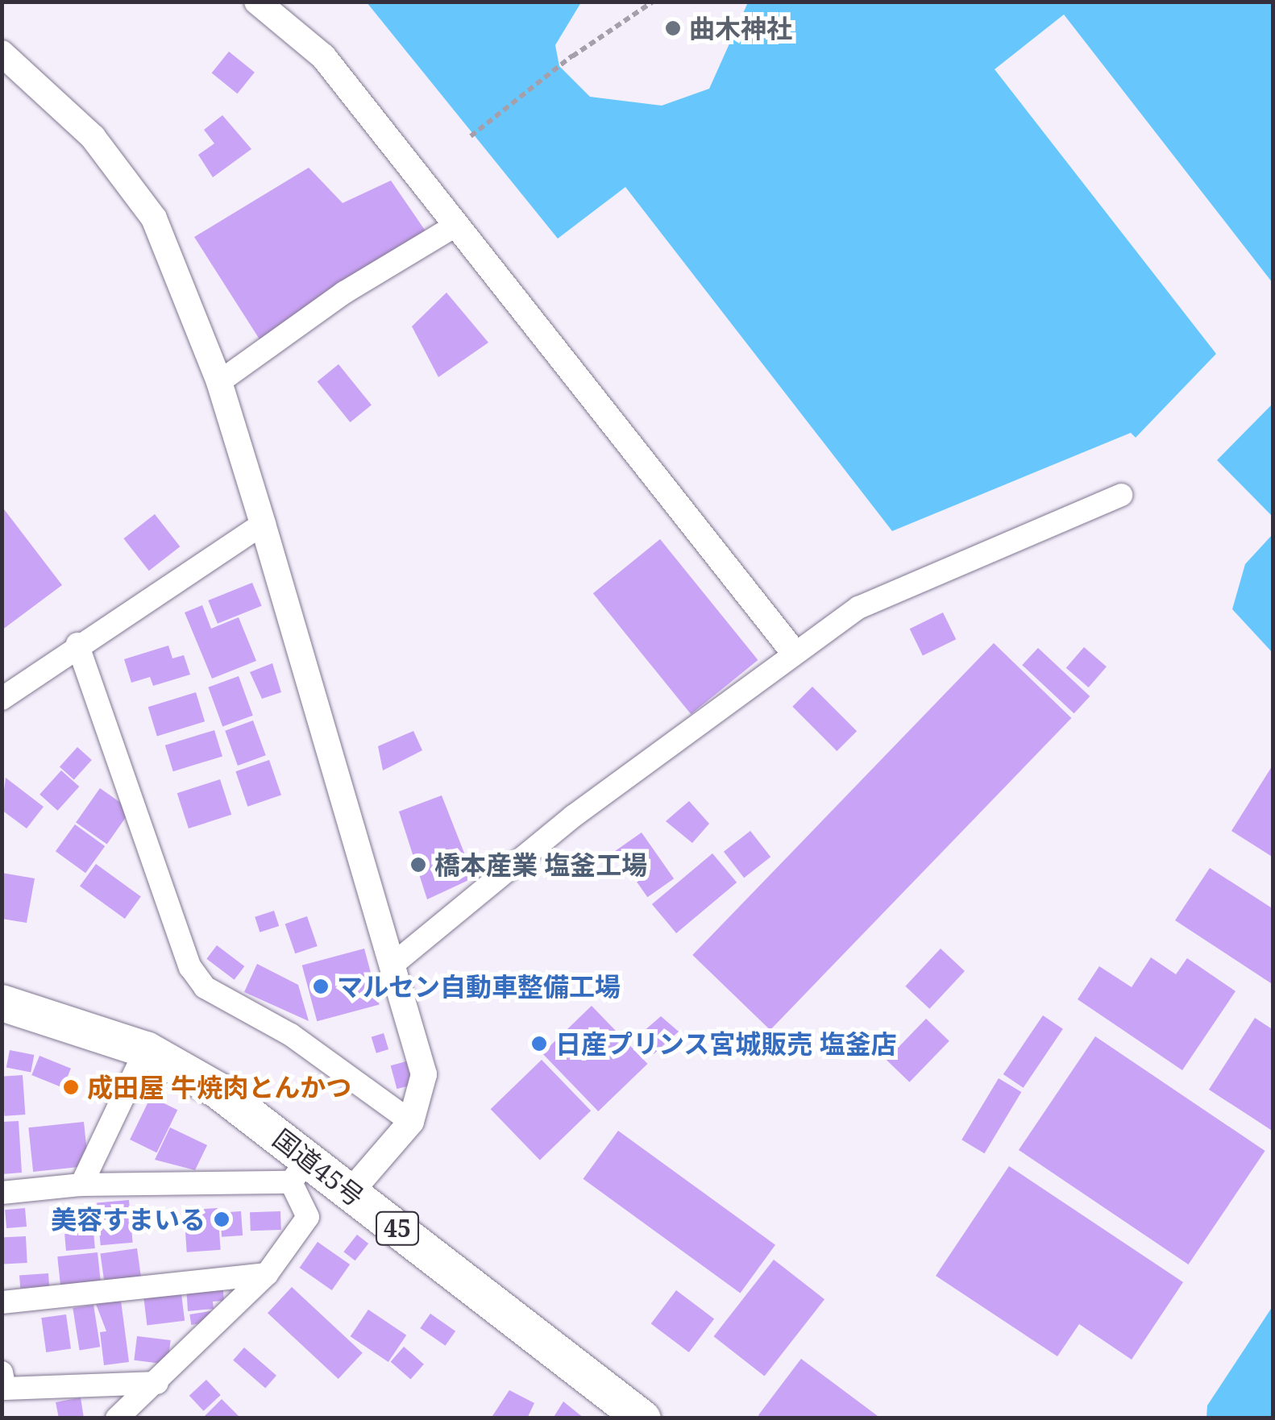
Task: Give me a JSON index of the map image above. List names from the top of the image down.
{
  "streets": {
    "highway": ["国道45号", "45"]
  },
  "places": [
    "曲木神社",
    "橋本産業 塩釜工場",
    "マルセン自動車整備工場",
    "日産プリンス宮城販売 塩釜店",
    "成田屋 牛焼肉とんかつ",
    "美容すまいる"
  ]
}
